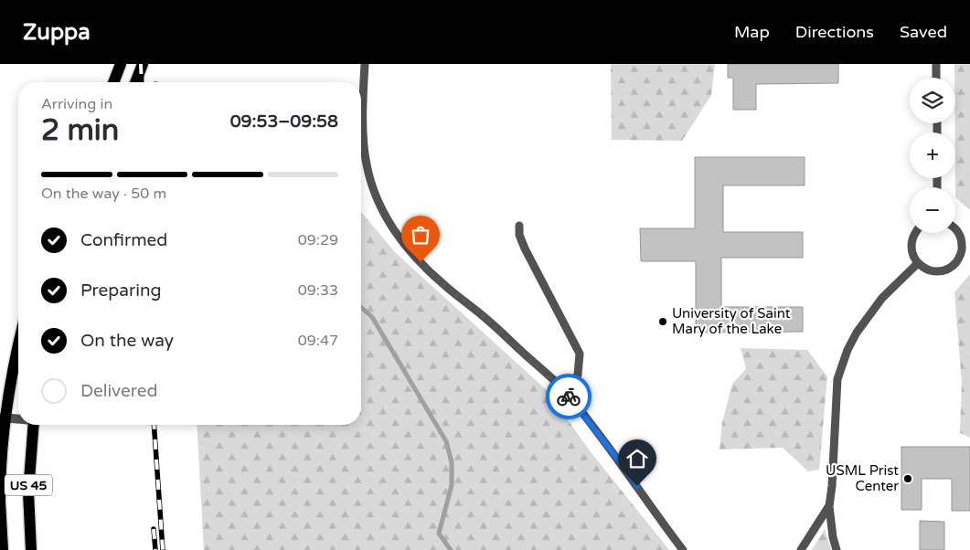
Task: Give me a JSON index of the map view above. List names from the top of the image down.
{
  "streets": {
    "main road": ["US 45"]
  },
  "places": ["University of Saint Mary of the Lake", "USML Prist Center"],
  "page": {
    "header": "Zuppa",
    "nav": ["Map", "Directions", "Saved"],
    "map_buttons": ["+", "−"],
    "heading": ["2 min", "Arriving in", "09:53–09:58"],
    "bar": "On the way · 50 m",
    "list": [
      ["Confirmed", "09:29"],
      ["Preparing", "09:33"],
      ["On the way", "09:47"],
      "Delivered"
    ]
  }
}
